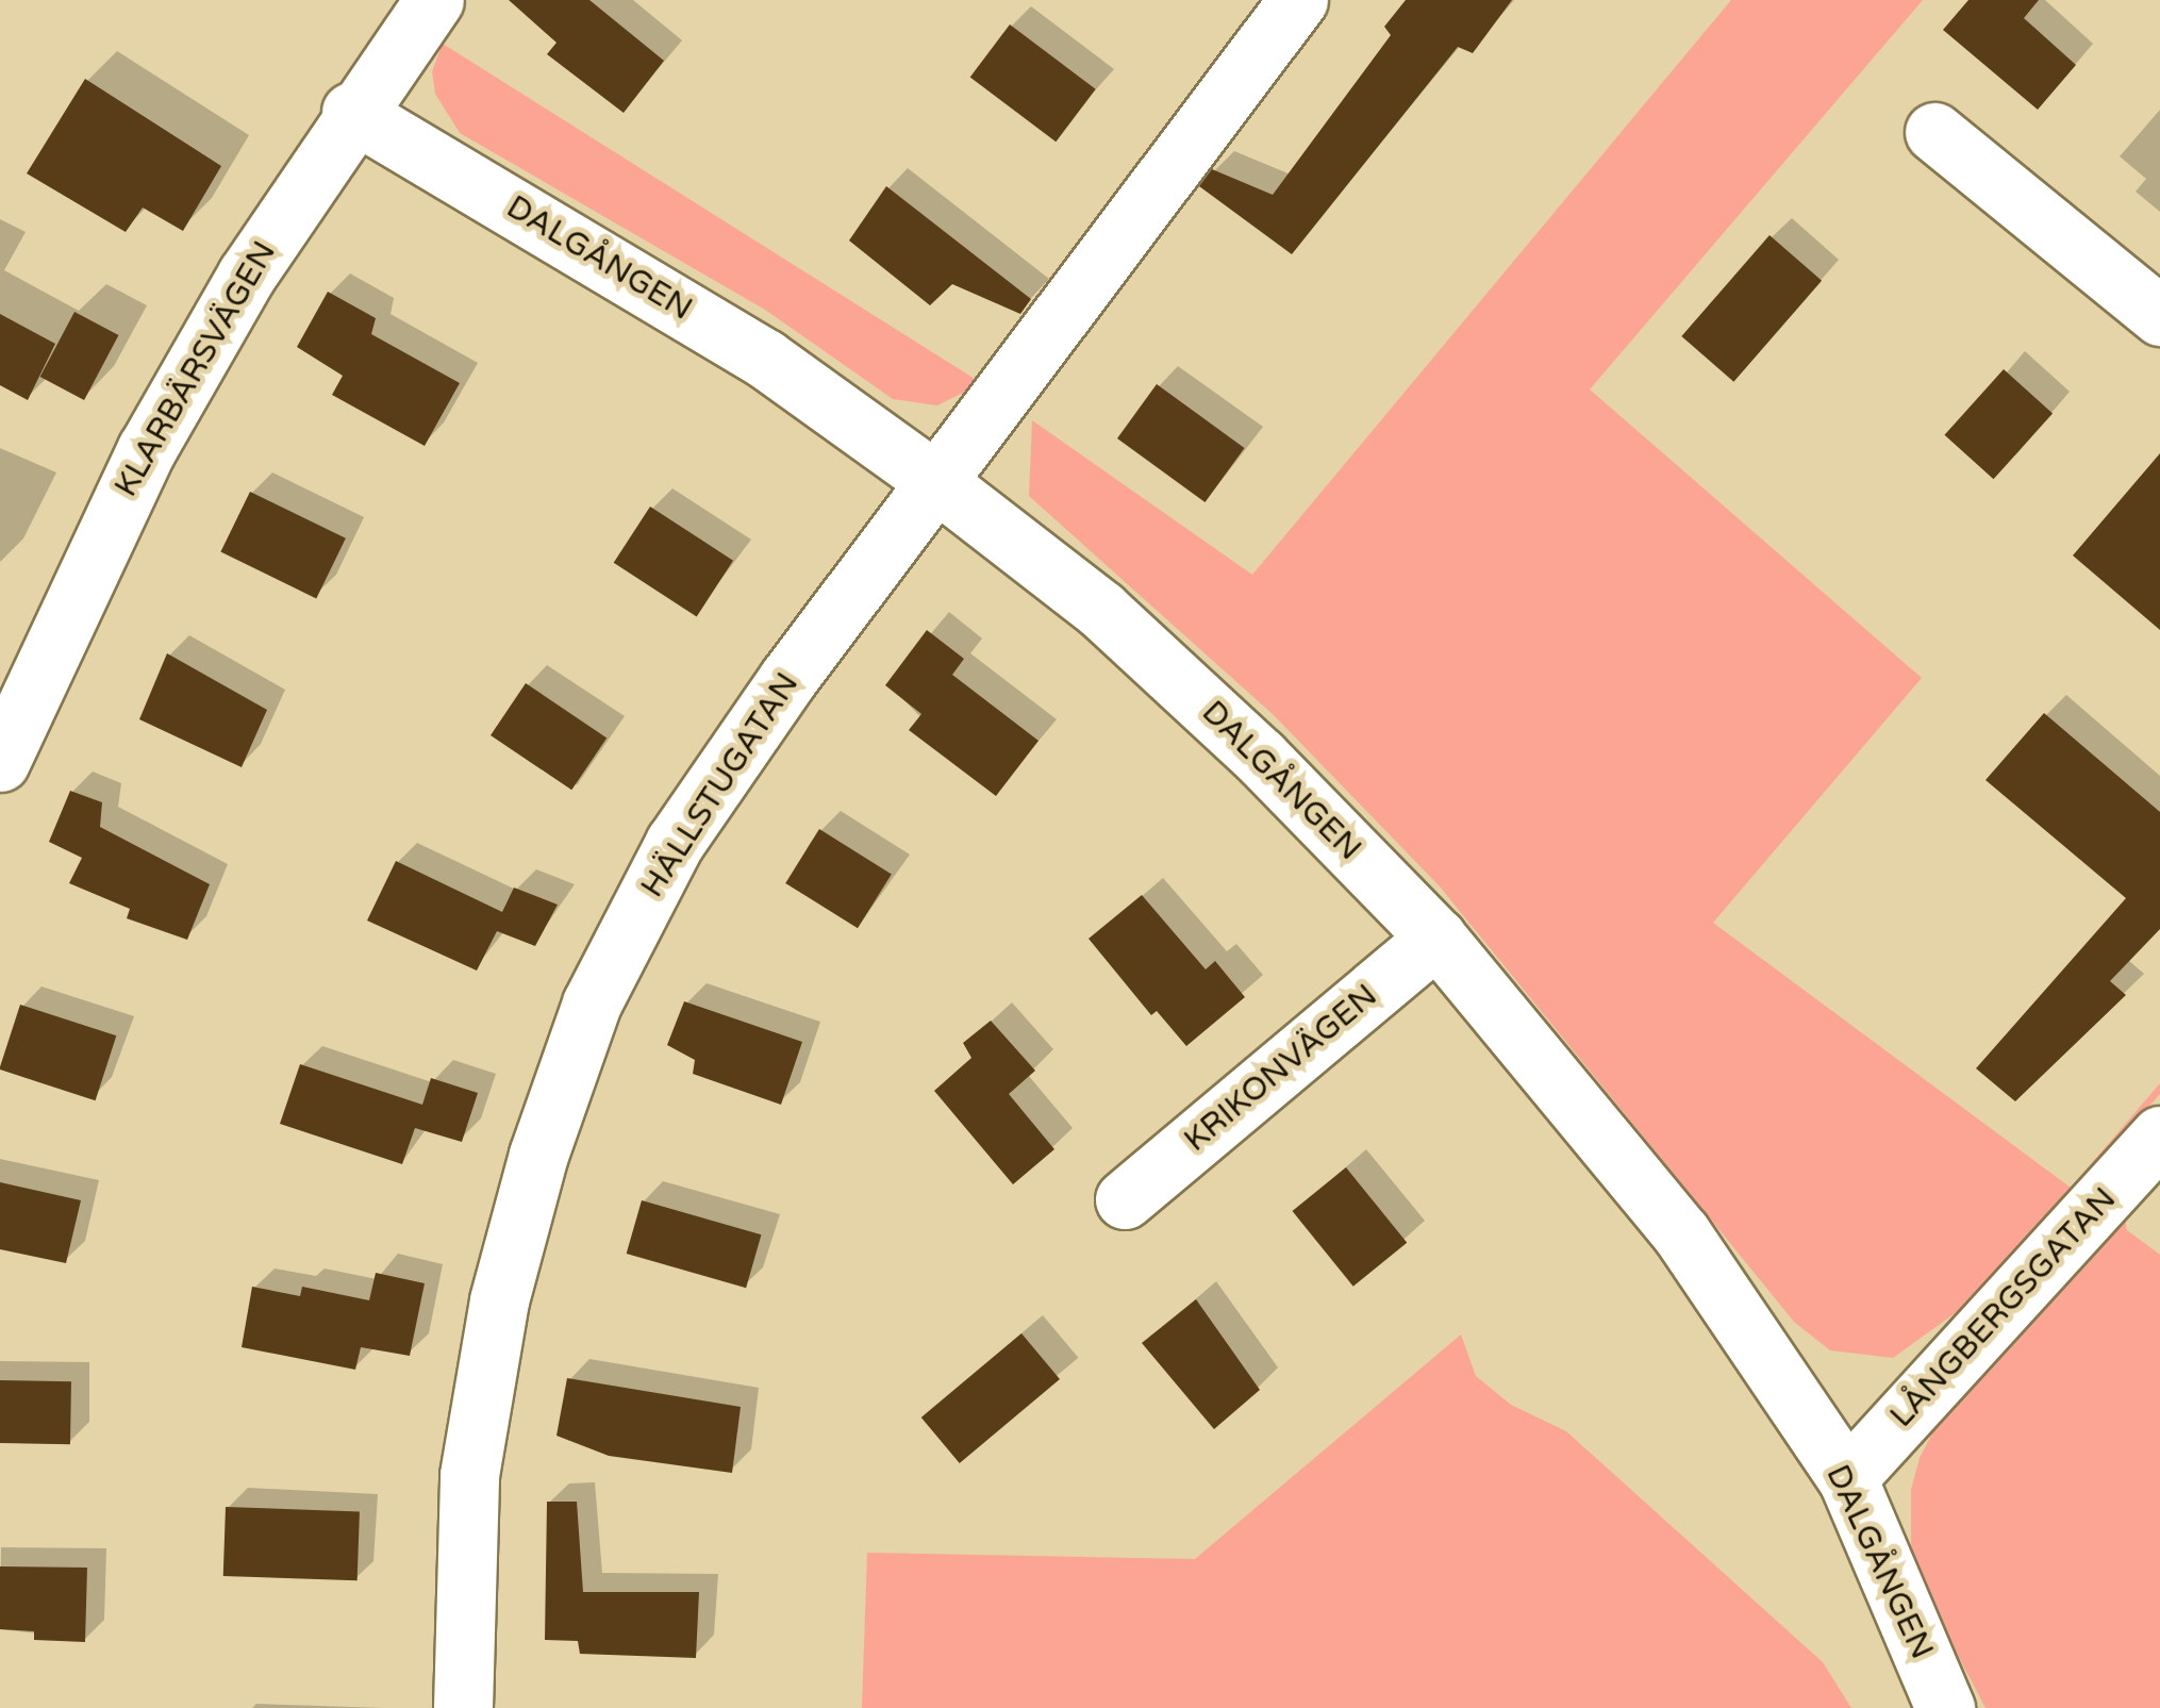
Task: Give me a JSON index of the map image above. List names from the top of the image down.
{
  "streets": {
    "street": [
      "DALGÅNGEN",
      "KLARBÄRSVÄGEN",
      "HÄLLSTUGATAN",
      "KRIKONVÄGEN",
      "LÅNGBERGSGATAN"
    ]
  },
  "crossings": [
    ["DALGÅNGEN", "KLARBÄRSVÄGEN"],
    ["DALGÅNGEN", "HÄLLSTUGATAN"],
    ["DALGÅNGEN", "KRIKONVÄGEN"],
    ["DALGÅNGEN", "LÅNGBERGSGATAN"]
  ]
}
